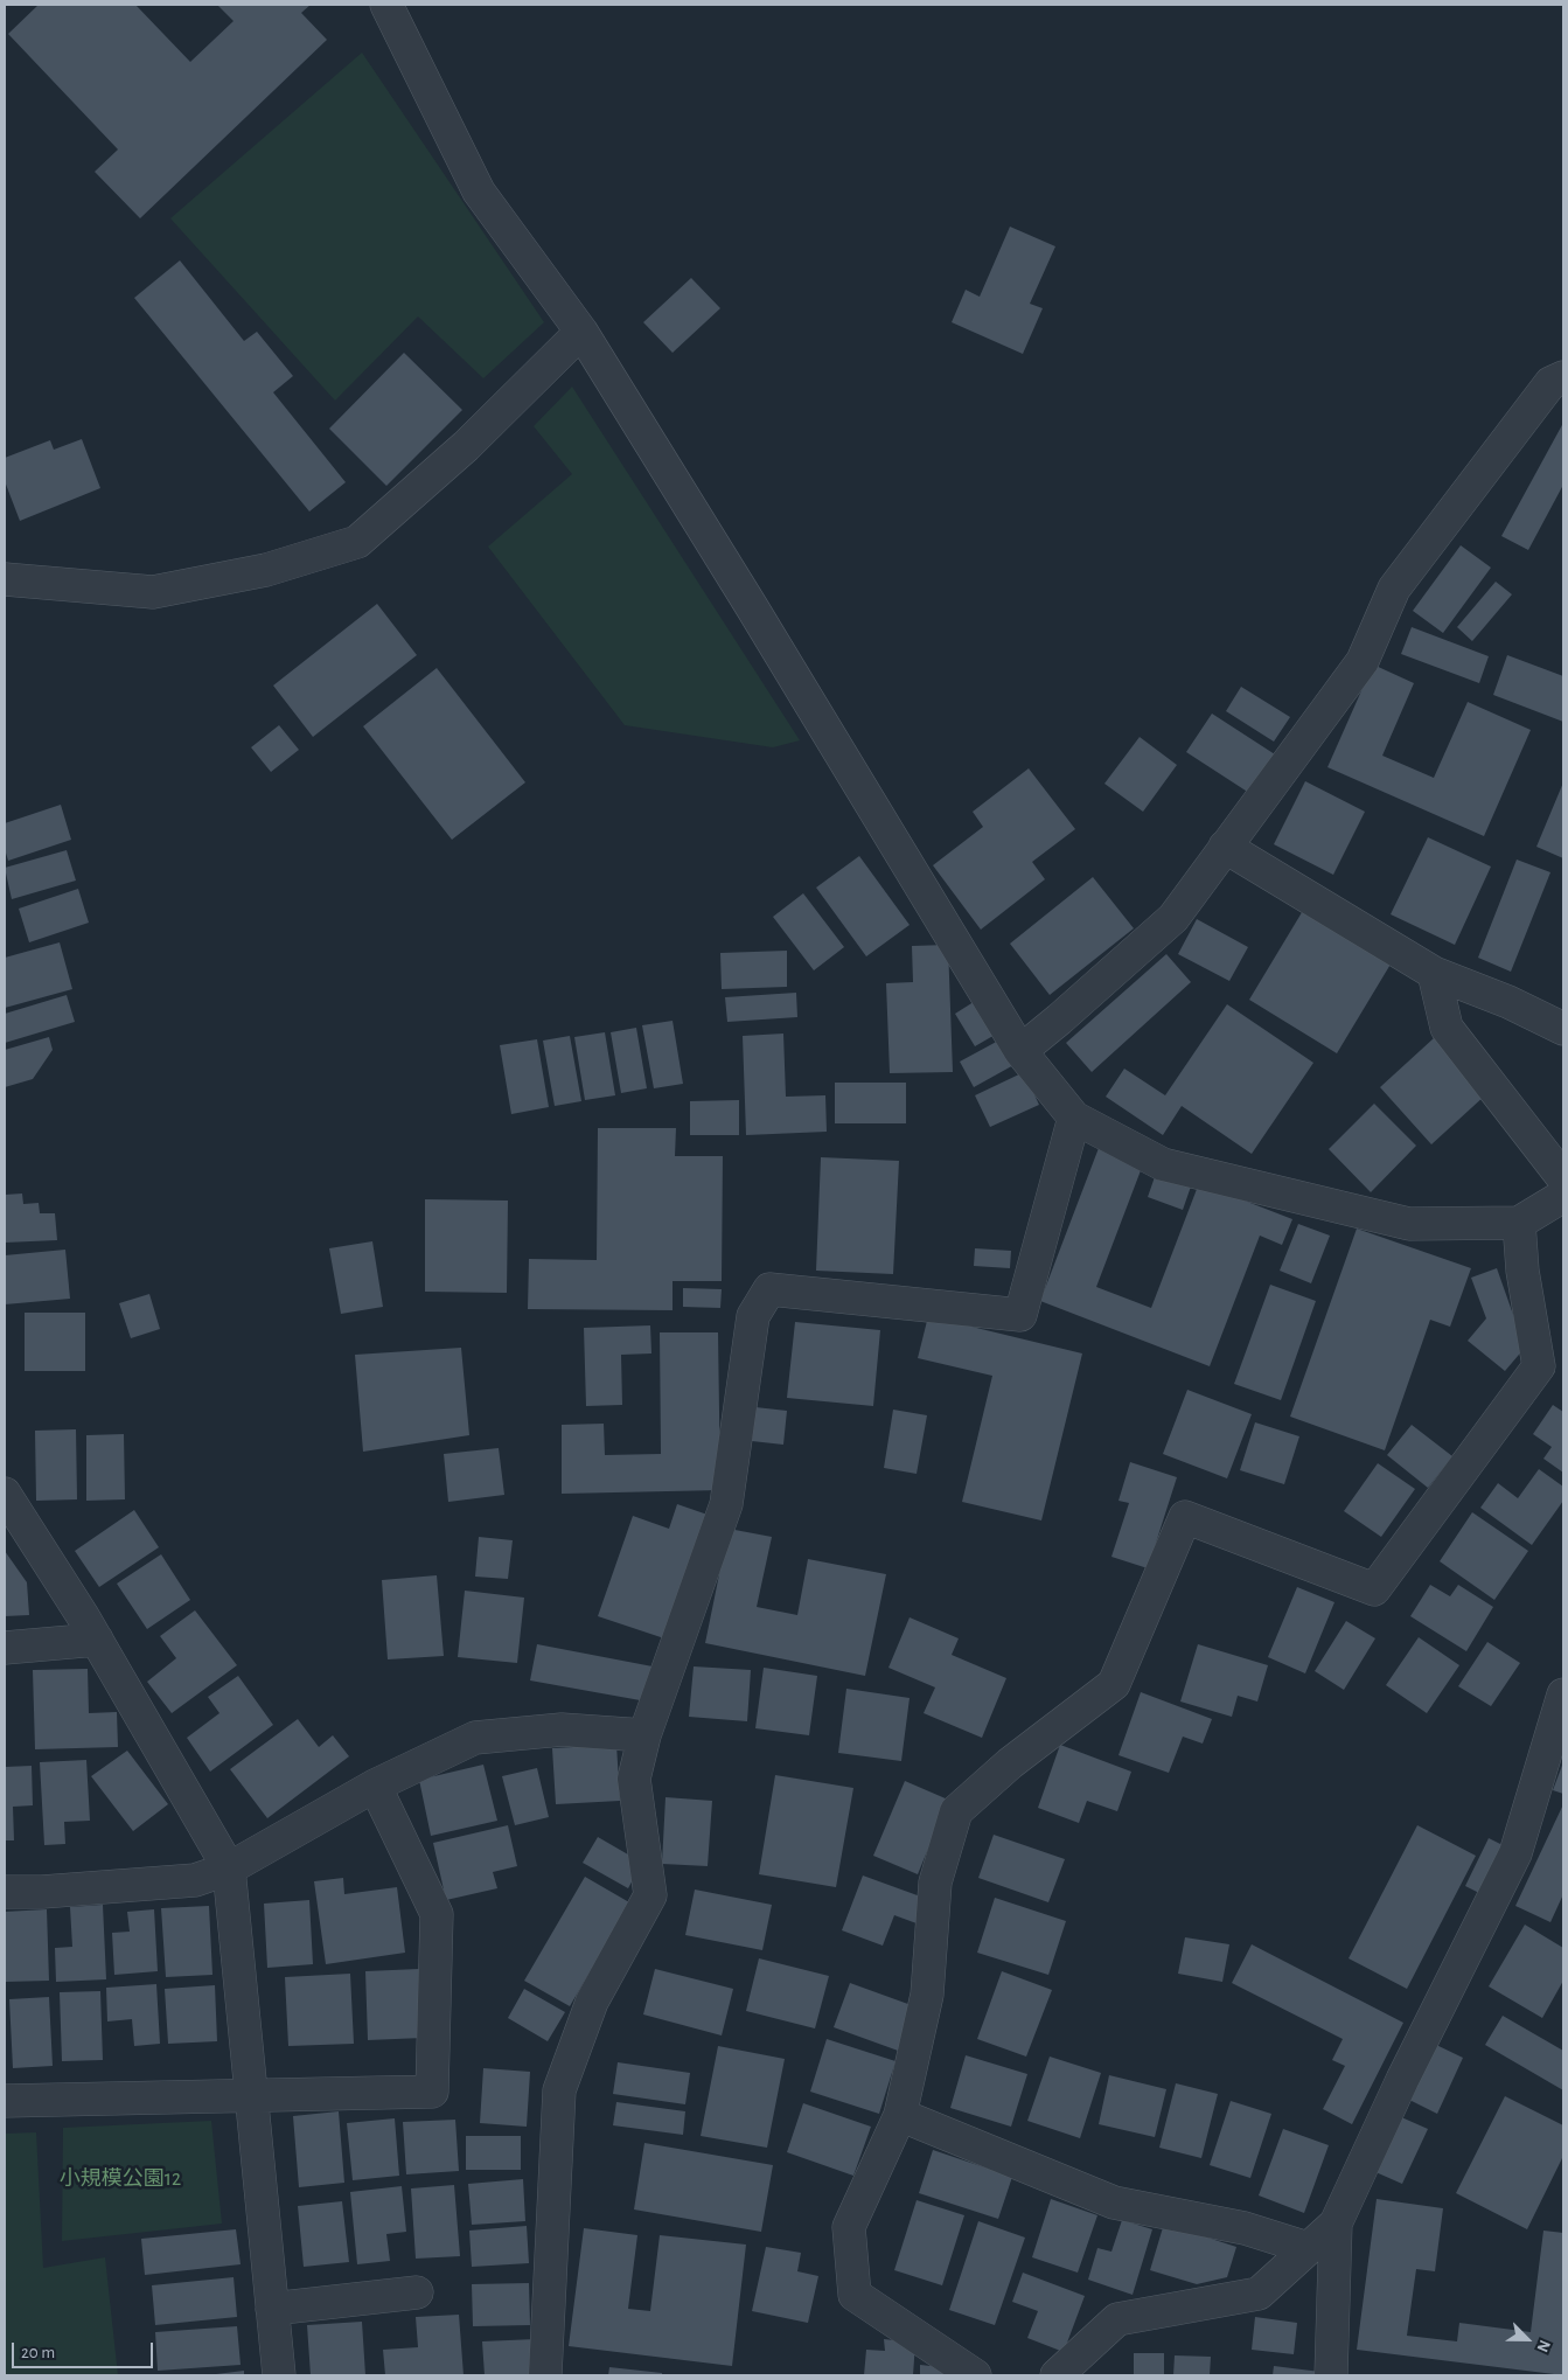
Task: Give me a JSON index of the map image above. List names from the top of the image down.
{
  "parks": ["小規模公園12"],
  "scale_bar": "20 m",
  "north": "bottom right"
}
